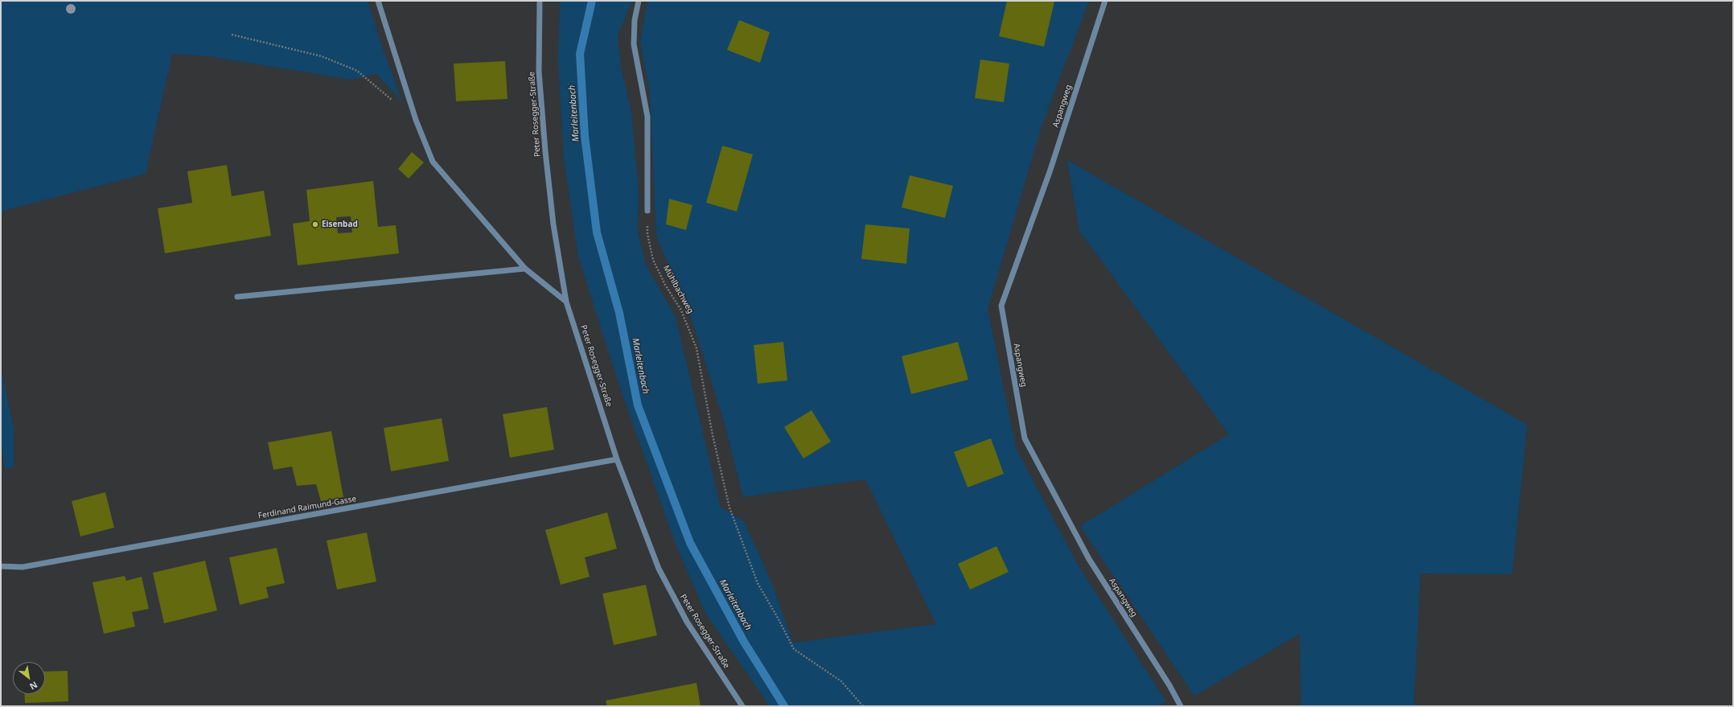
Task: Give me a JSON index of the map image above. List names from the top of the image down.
{
  "streets": {
    "street": ["Aspangweg", "Peter Rosegger-Straße", "Ferdinand Raimund-Gasse"],
    "path": ["Mühlbachweg"]
  },
  "crossings": [
    ["Peter Rosegger-Straße", "Ferdinand Raimund-Gasse"]
  ],
  "water": ["Marleitenbach"],
  "places": ["Eisenbad"],
  "north": "bottom right"
}
